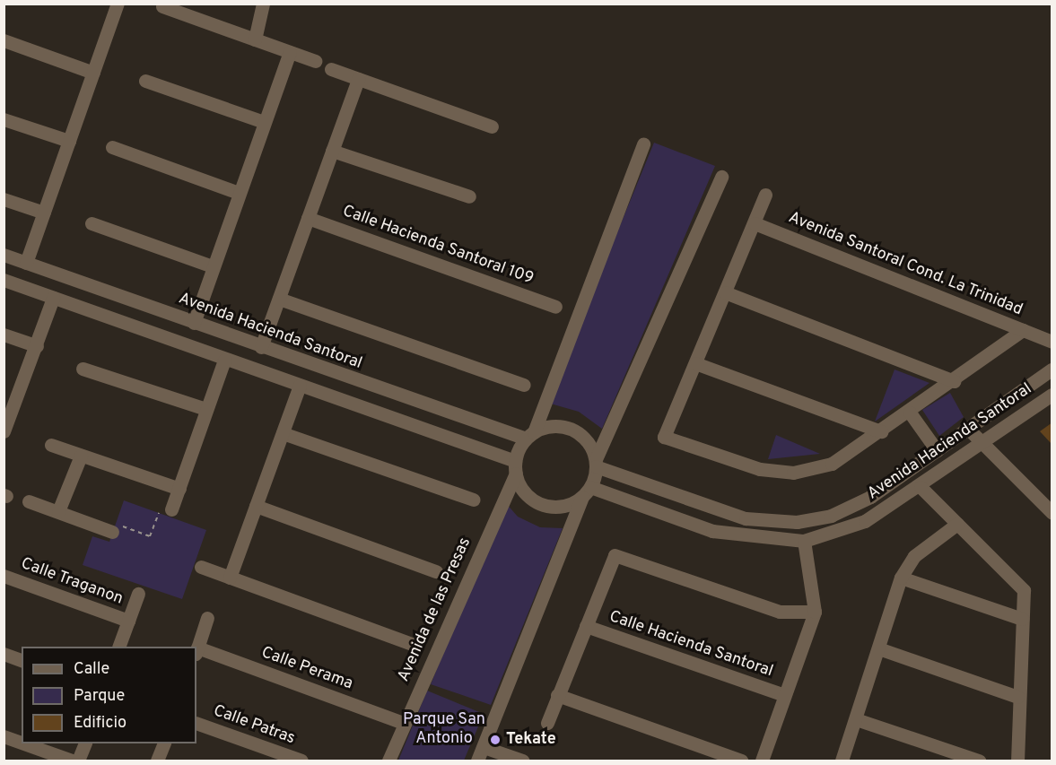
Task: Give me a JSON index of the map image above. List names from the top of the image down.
{
  "streets": {
    "street": [
      "Calle Hacienda Santoral 109",
      "Avenida Santoral Cond. La Trinidad",
      "Avenida Hacienda Santoral",
      "Calle Traganon",
      "Avenida de las Presas",
      "Calle Hacienda Santoral",
      "Calle Perama",
      "Calle Patras"
    ]
  },
  "crossings": [
    ["Avenida Hacienda Santoral", "Avenida de las Presas"],
    ["Avenida Hacienda Santoral", "Calle Hacienda Santoral"],
    ["Avenida de las Presas", "Calle Perama"]
  ],
  "parks": ["Parque San Antonio"],
  "places": ["Tekate"],
  "legend": ["Calle", "Parque", "Edificio"]
}
